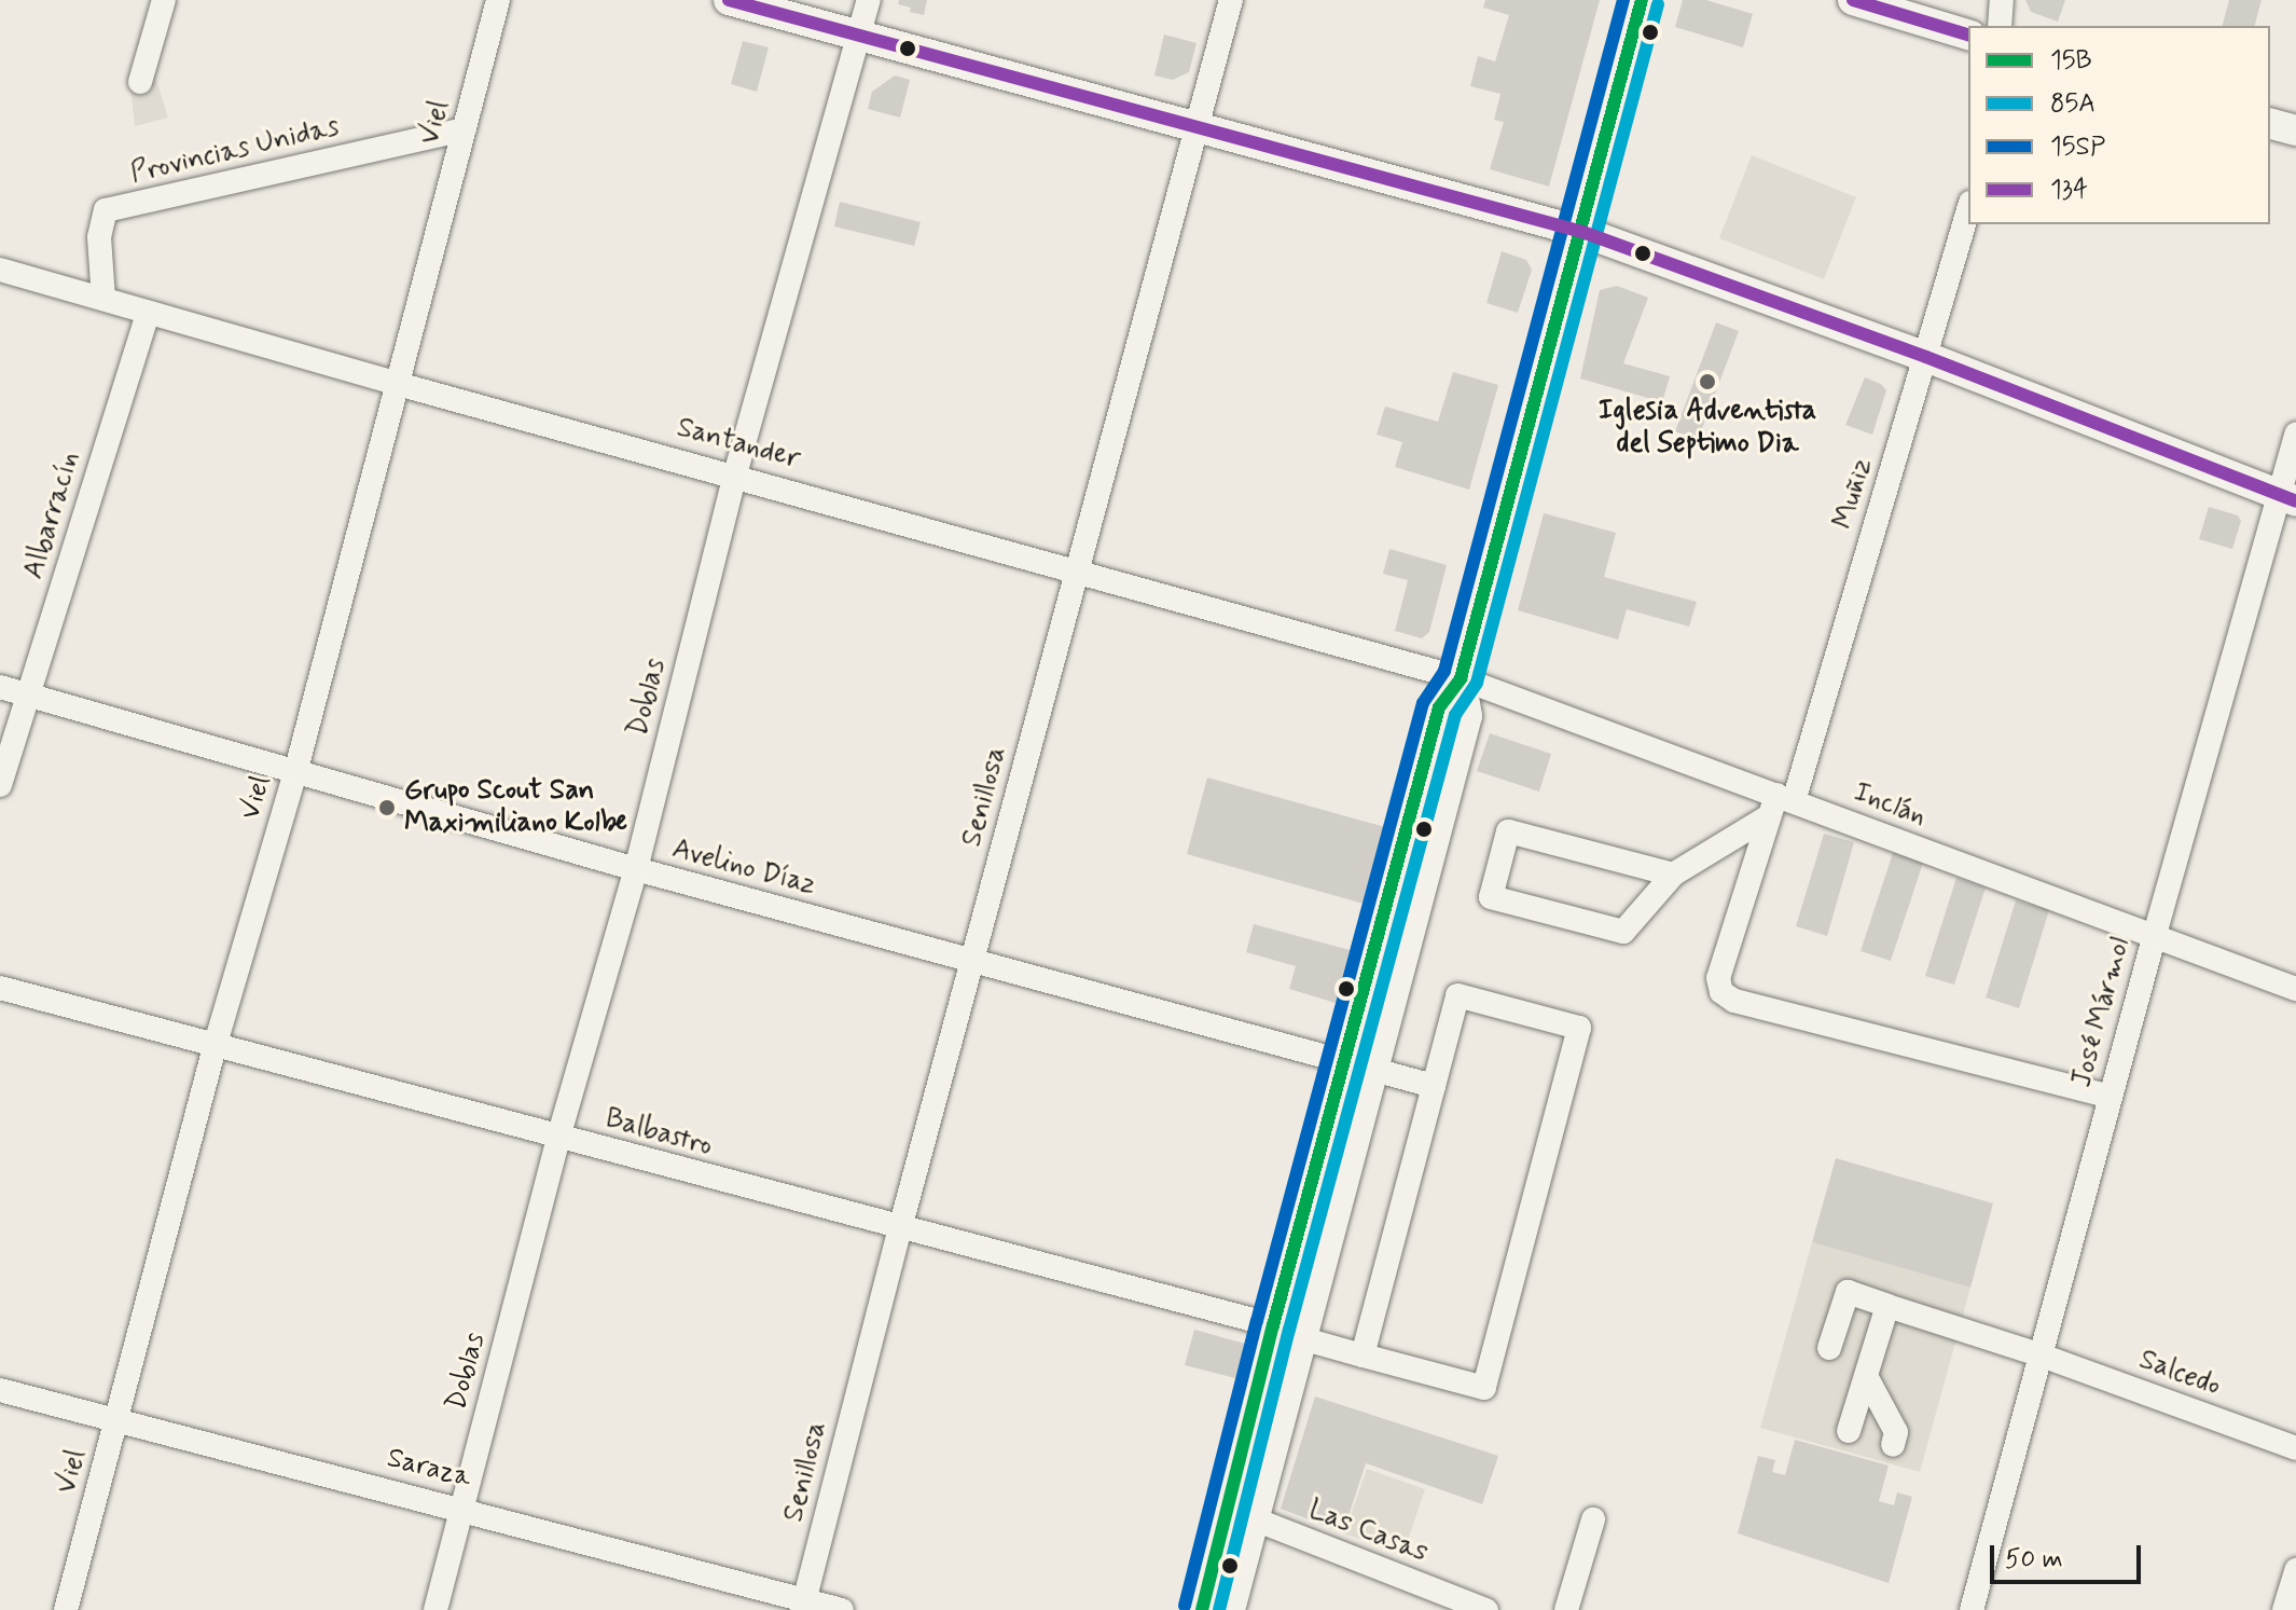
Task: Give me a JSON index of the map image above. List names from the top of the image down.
{
  "streets": {
    "street": [
      "Viel",
      "Provincias Unidas",
      "Santander",
      "Muñiz",
      "Albarracín",
      "Doblas",
      "Senillosa",
      "Inclán",
      "Avelino Díaz",
      "José Mármol",
      "Balbastro",
      "Salcedo",
      "Saraza",
      "Las Casas"
    ]
  },
  "crossings": [
    ["Viel", "Provincias Unidas"],
    ["Viel", "Santander"],
    ["Viel", "Avelino Díaz"],
    ["Viel", "Balbastro"],
    ["Viel", "Saraza"],
    ["Provincias Unidas", "Santander"],
    ["Santander", "Albarracín"],
    ["Santander", "Doblas"],
    ["Santander", "Senillosa"],
    ["Santander", "Inclán"],
    ["Muñiz", "Inclán"],
    ["Muñiz", "José Mármol"],
    ["Albarracín", "Avelino Díaz"],
    ["Doblas", "Avelino Díaz"],
    ["Doblas", "Balbastro"],
    ["Doblas", "Saraza"],
    ["Senillosa", "Avelino Díaz"],
    ["Senillosa", "Balbastro"],
    ["Senillosa", "Saraza"],
    ["Inclán", "José Mármol"],
    ["Avelino Díaz", "Balbastro"],
    ["José Mármol", "Salcedo"]
  ],
  "places": ["Iglesia Adventista del Septimo Dia", "Grupo Scout San Maximiliano Kolbe"],
  "lines": [
    "transit line 15B",
    "transit line 15SP",
    "transit line 134",
    "transit line 85A"
  ],
  "legend": [
    "15B",
    "85A",
    "15SP",
    "134"
  ],
  "scale_bar": "50 m"
}
